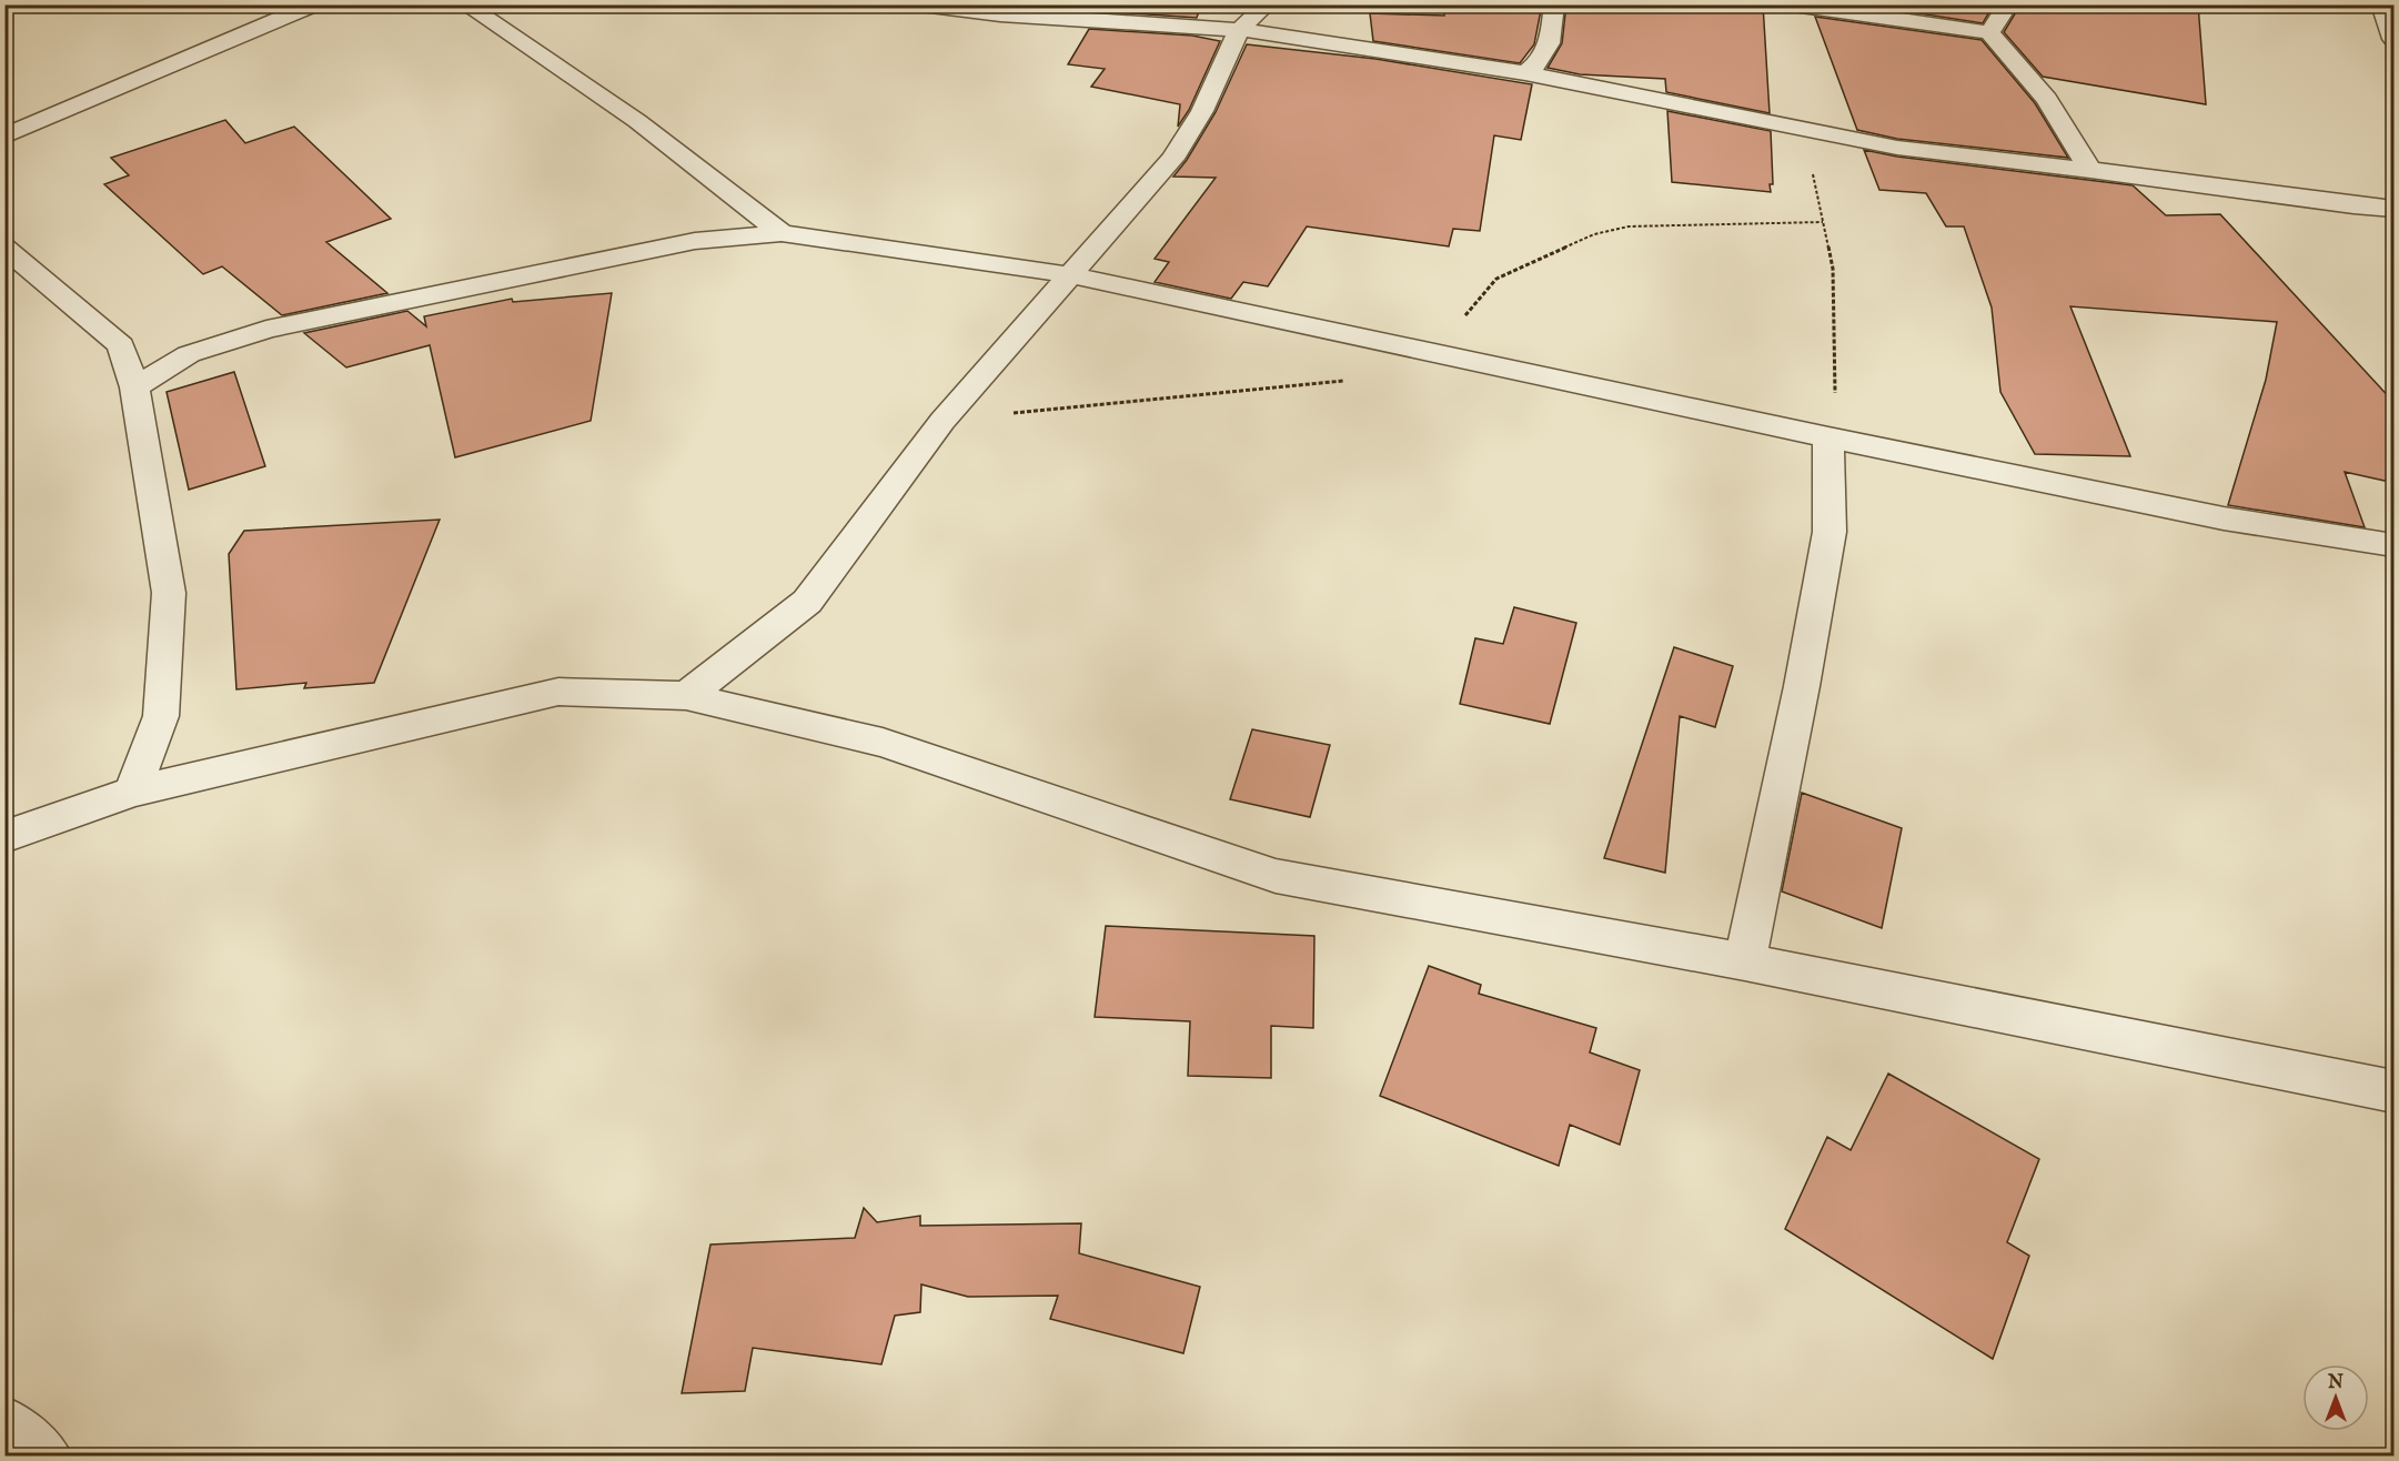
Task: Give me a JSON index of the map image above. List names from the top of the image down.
{
  "north": "top"
}
